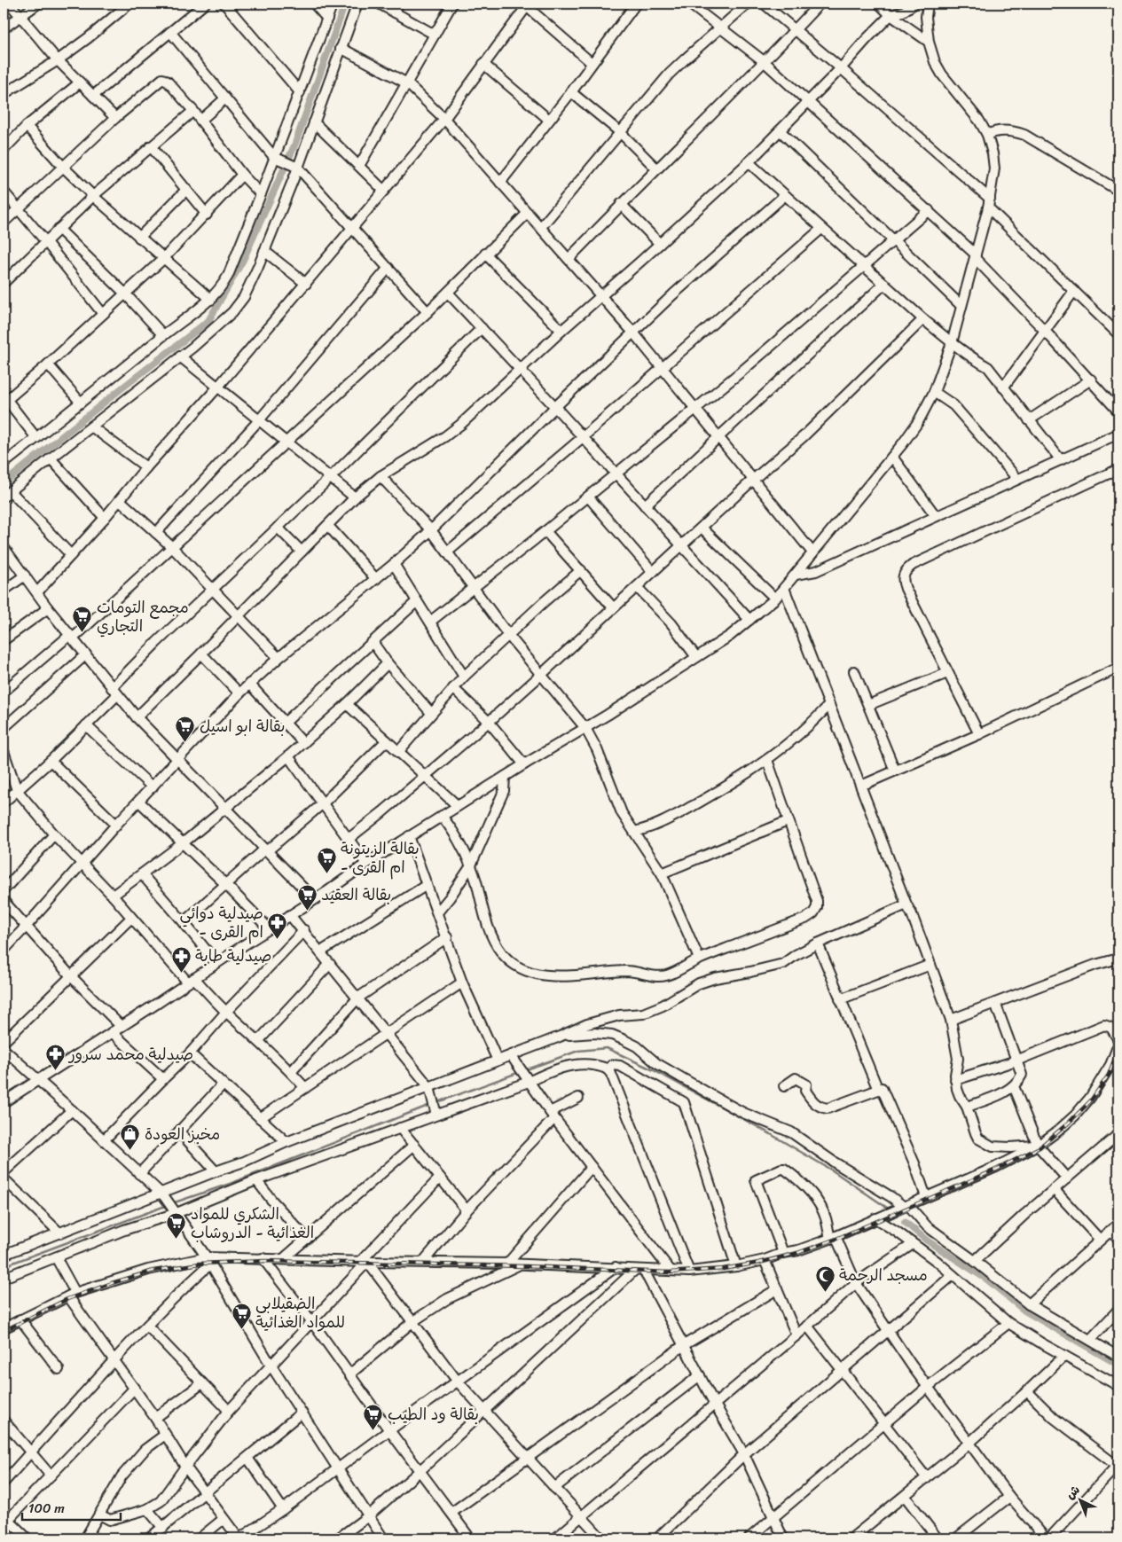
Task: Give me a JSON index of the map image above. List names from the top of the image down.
{
  "places": {
    "supermarket": [
      "مجمع التومات التجاري",
      "بقالة ابو اسيل",
      "بقالة الزيتونة - ام القرى",
      "بقالة العقيد",
      "الشكري للمواد الغذائية - الدروشاب",
      "الضقيلابي للمواد الغذائية",
      "بقالة ود الطيب"
    ],
    "pharmacy": ["صيدلية دوائي - ام القرى", "صيدلية طابة", "صيدلية محمد سرور"],
    "shop": ["مخبز العودة"],
    "mosque": ["مسجد الرحمة"]
  },
  "scale_bar": "100 m",
  "north": "top left"
}
